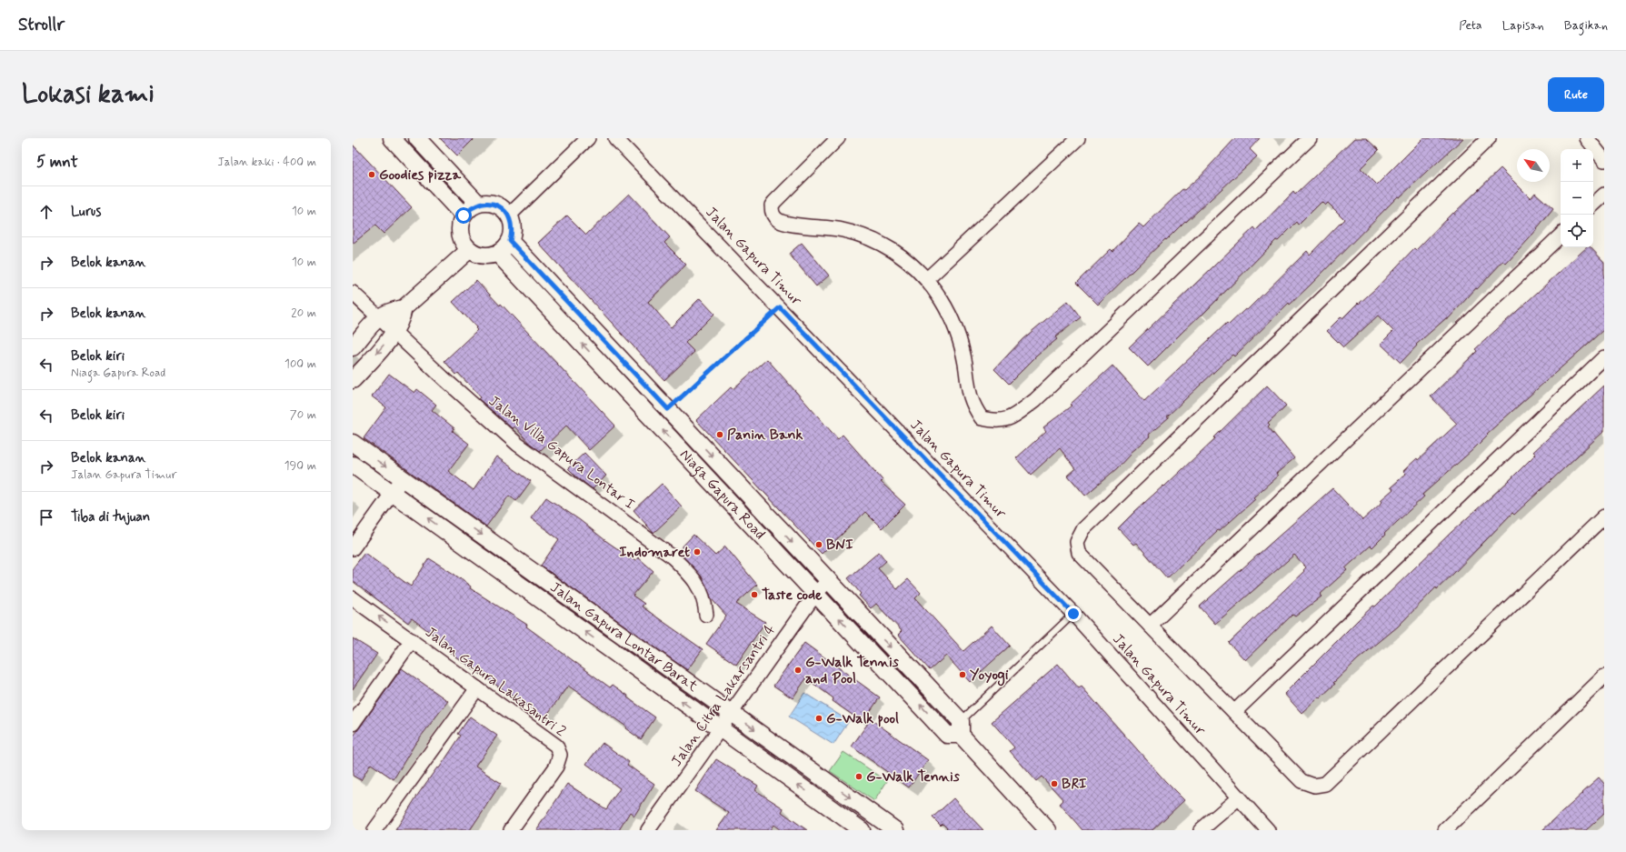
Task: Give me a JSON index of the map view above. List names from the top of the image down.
{
  "streets": {
    "street": [
      "Jalan Gapura Timur",
      "Jalan Villa Gapura Lontar I",
      "Niaga Gapura Road",
      "Jalan Gapura Lontar Barat",
      "Jalan Gapura Lakasantri 2",
      "Jalan Citra Lakarsantri 4"
    ]
  },
  "crossings": [
    ["Niaga Gapura Road", "Jalan Citra Lakarsantri 4"],
    ["Jalan Gapura Lontar Barat", "Jalan Citra Lakarsantri 4"]
  ],
  "places": [
    "Goodies pizza",
    "Panin Bank",
    "BNI",
    "Indomaret",
    "Taste code",
    "G-Walk Tennis and Pool",
    "Yoyogi",
    "G-Walk pool",
    "G-Walk Tennis",
    "BRI"
  ],
  "north": "top left",
  "page": {
    "header": "Strollr",
    "nav": ["Peta", "Lapisan", "Bagikan"],
    "buttons": "Rute",
    "title": "Lokasi kami",
    "heading": ["5 mnt", "Jalan kaki · 400 m"],
    "map_buttons": ["+", "−"],
    "list": [
      ["Lurus", "10 m"],
      ["Belok kanan", "10 m"],
      ["Belok kanan", "20 m"],
      ["Belok kiri", "Niaga Gapura Road", "100 m"],
      ["Belok kiri", "70 m"],
      ["Belok kanan", "Jalan Gapura Timur", "190 m"],
      "Tiba di tujuan"
    ]
  }
}
